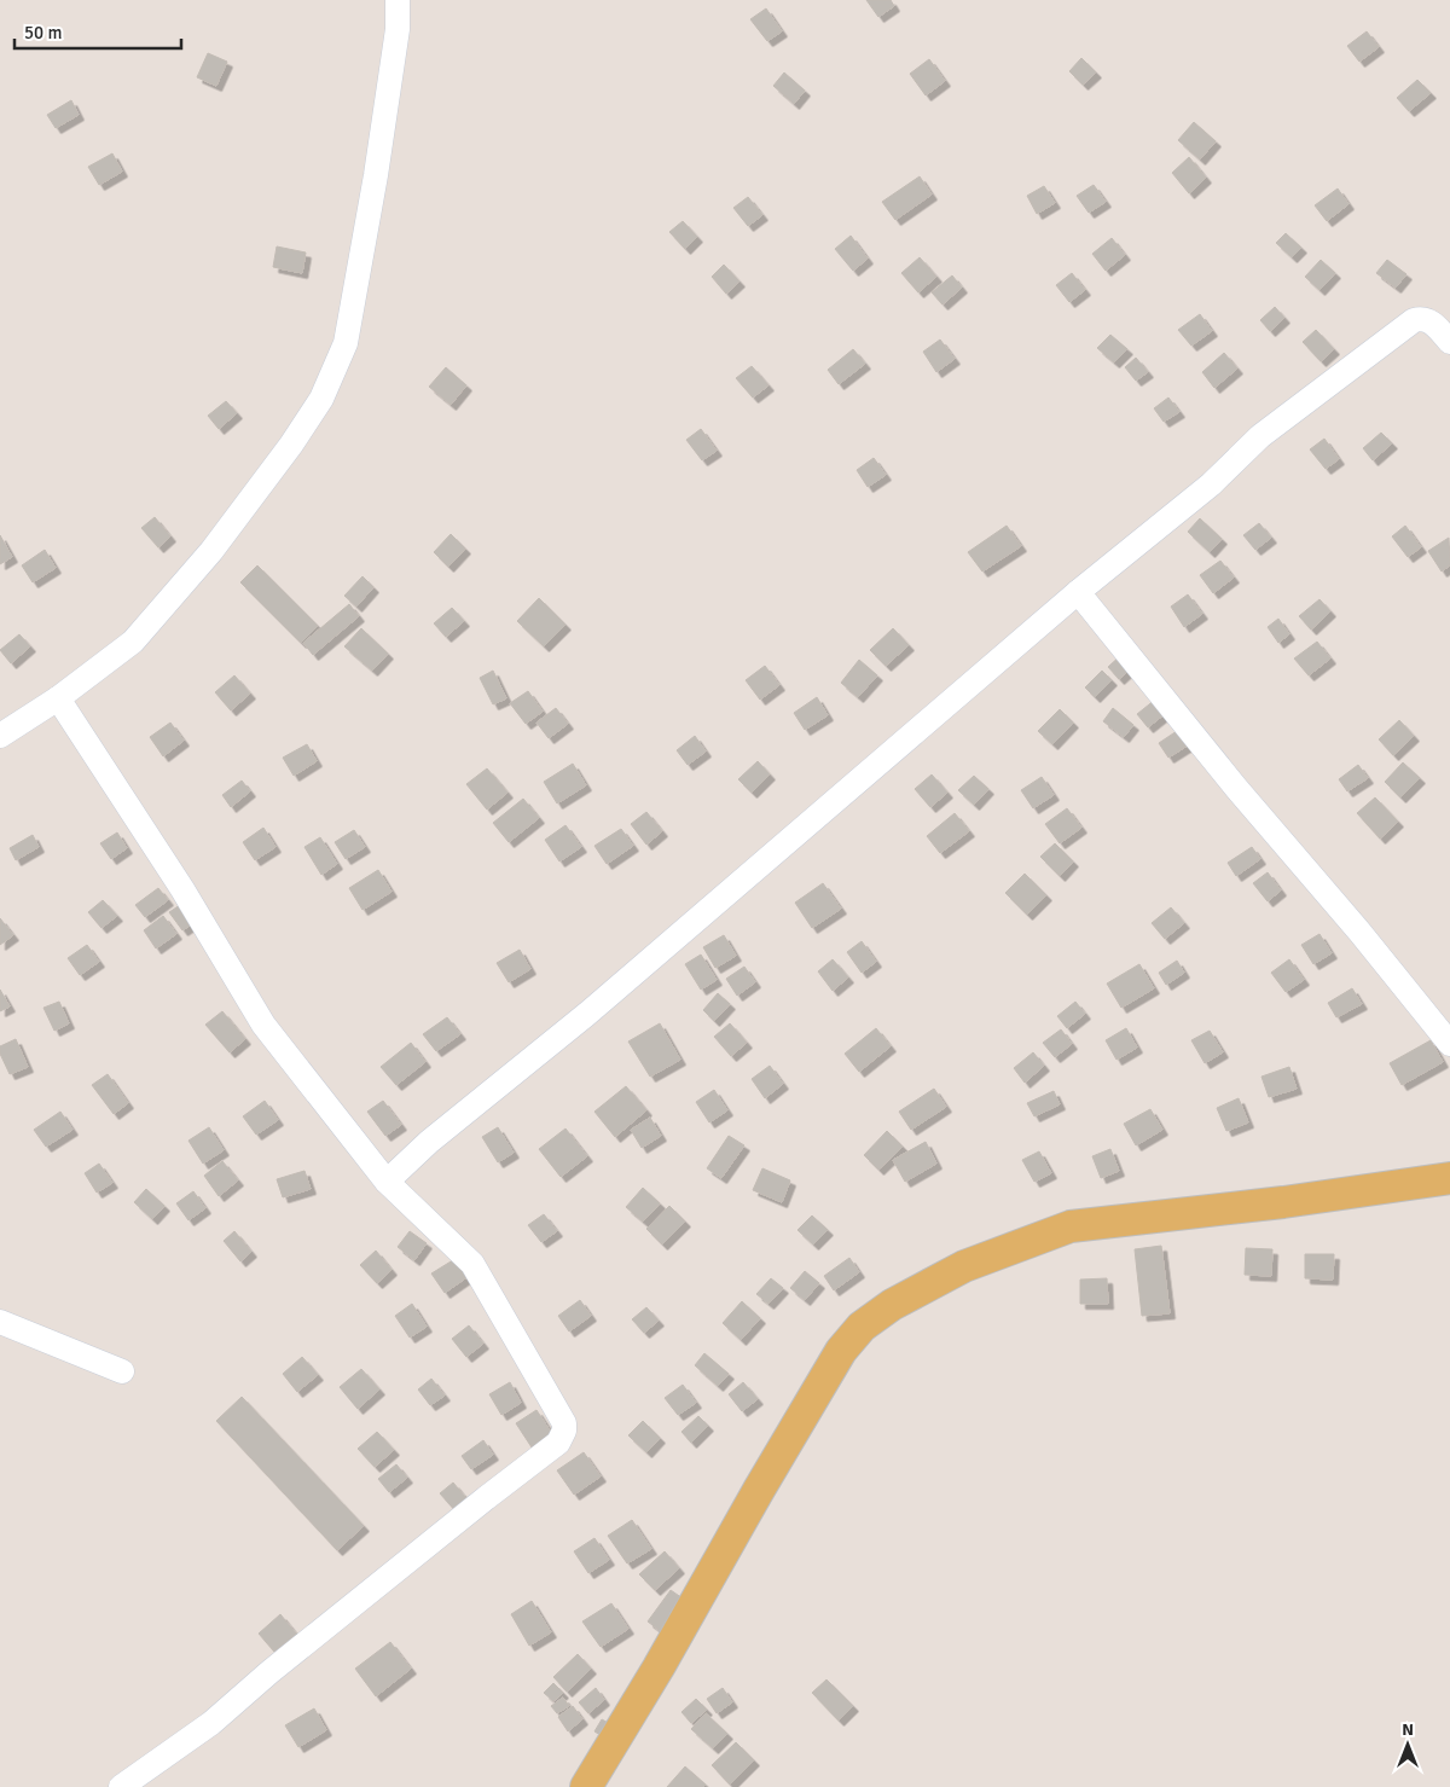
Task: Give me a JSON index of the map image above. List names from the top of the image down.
{
  "scale_bar": "50 m",
  "north": "top"
}
